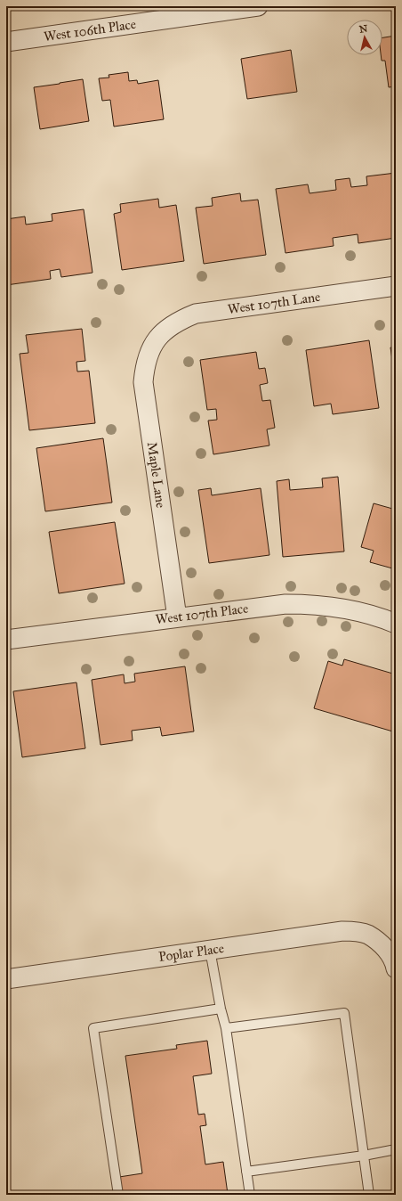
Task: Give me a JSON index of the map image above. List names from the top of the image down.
{
  "streets": {
    "street": [
      "West 106th Place",
      "West 107th Lane",
      "Maple Lane",
      "West 107th Place",
      "Poplar Place"
    ]
  },
  "crossings": [
    ["West 107th Lane", "Maple Lane"],
    ["Maple Lane", "West 107th Place"]
  ],
  "north": "top"
}
